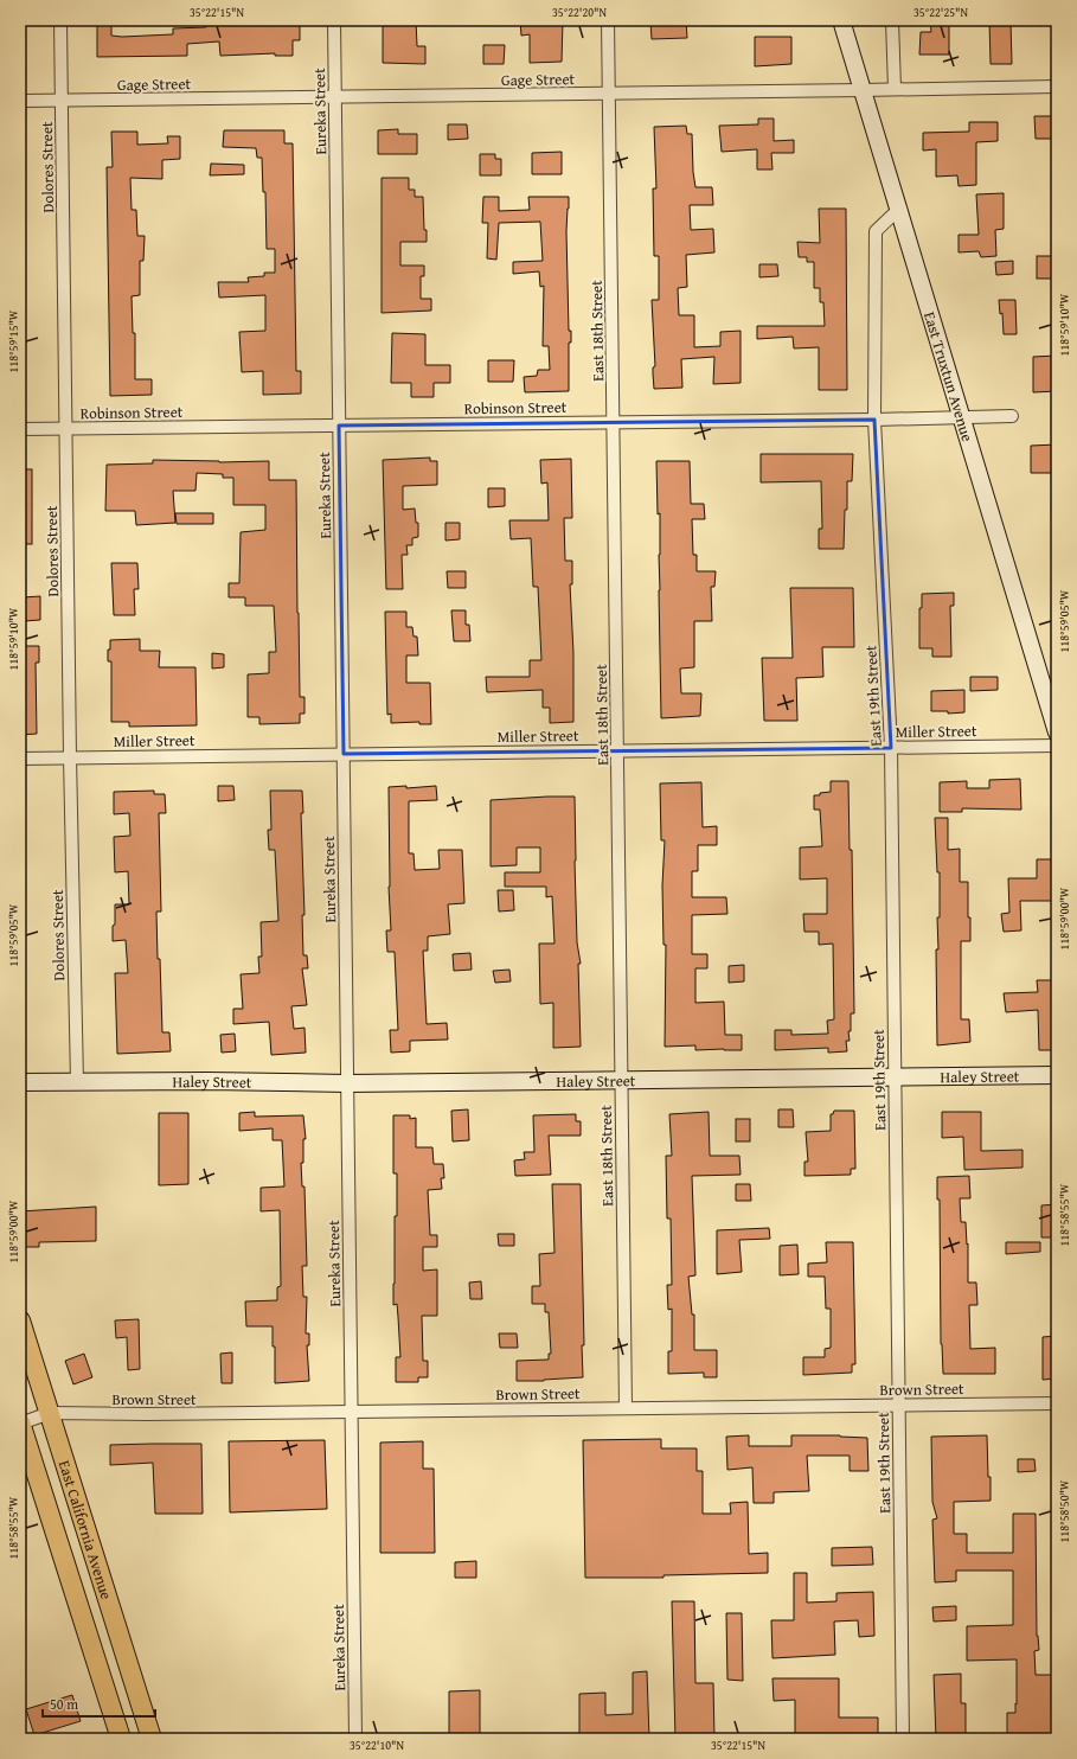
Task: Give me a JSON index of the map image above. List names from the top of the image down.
{
  "streets": {
    "main road": ["East California Avenue"],
    "street": [
      "Gage Street",
      "Eureka Street",
      "Dolores Street",
      "East 18th Street",
      "East Truxtun Avenue",
      "Robinson Street",
      "East 19th Street",
      "Miller Street",
      "Haley Street",
      "Brown Street"
    ]
  },
  "crossings": [
    ["Gage Street", "Eureka Street"],
    ["Gage Street", "Dolores Street"],
    ["Gage Street", "East 18th Street"],
    ["Gage Street", "East Truxtun Avenue"],
    ["Eureka Street", "Robinson Street"],
    ["Eureka Street", "Miller Street"],
    ["Eureka Street", "Haley Street"],
    ["Eureka Street", "Brown Street"],
    ["Dolores Street", "Robinson Street"],
    ["Dolores Street", "Miller Street"],
    ["Dolores Street", "Haley Street"],
    ["East 18th Street", "Robinson Street"],
    ["East 18th Street", "Miller Street"],
    ["East 18th Street", "Haley Street"],
    ["East 18th Street", "Brown Street"],
    ["East Truxtun Avenue", "Robinson Street"],
    ["East Truxtun Avenue", "East 19th Street"],
    ["Robinson Street", "East 19th Street"],
    ["East 19th Street", "Miller Street"],
    ["East 19th Street", "Haley Street"],
    ["East 19th Street", "Brown Street"],
    ["Brown Street", "East California Avenue"]
  ],
  "scale_bar": "50 m",
  "coordinates": [
    "35°22'15\"N",
    "35°22'20\"N",
    "35°22'25\"N",
    "118°59'10\"W",
    "118°59'15\"W",
    "118°59'05\"W",
    "118°59'00\"W",
    "118°58'55\"W",
    "118°58'50\"W",
    "35°22'10\"N"
  ]
}
